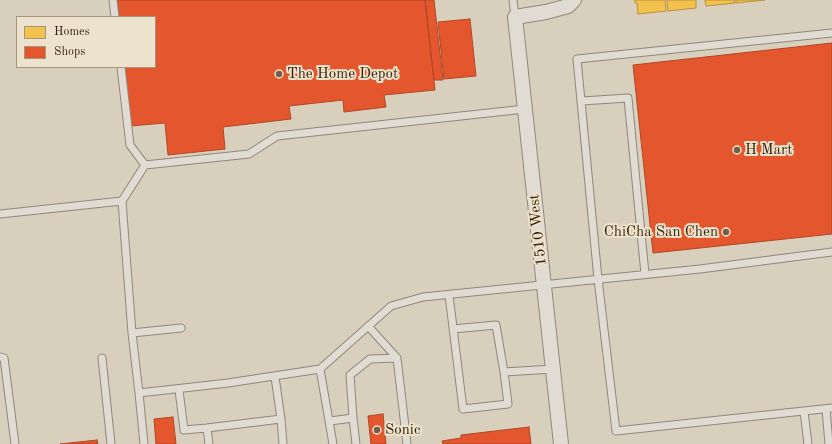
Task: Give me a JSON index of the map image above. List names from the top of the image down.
{
  "streets": {
    "street": ["1510 West"]
  },
  "places": [
    "The Home Depot",
    "H Mart",
    "ChiCha San Chen",
    "Sonic"
  ],
  "legend": ["Homes", "Shops"]
}
